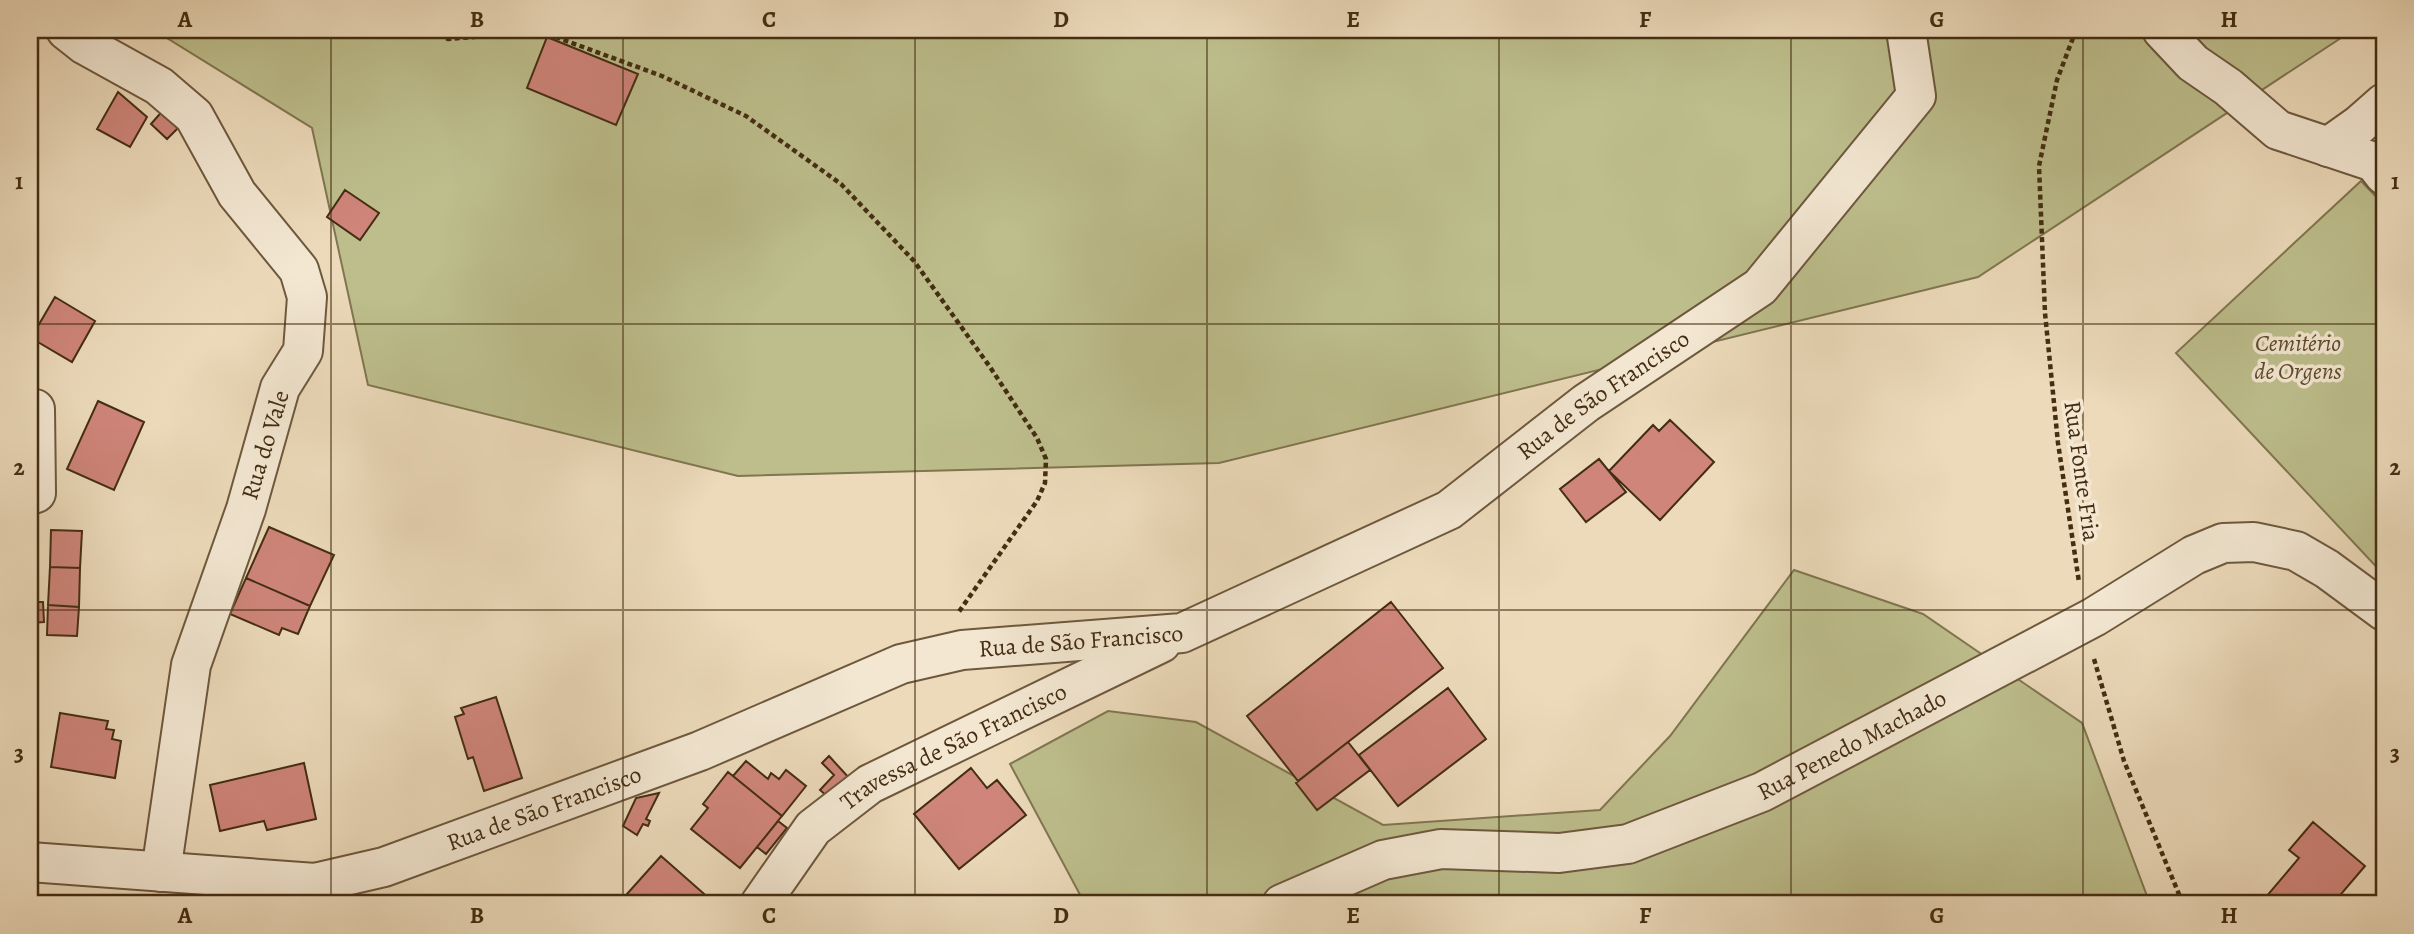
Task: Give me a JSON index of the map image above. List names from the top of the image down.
{
  "streets": {
    "street": [
      "Rua de São Francisco",
      "Rua do Vale",
      "Rua Penedo Machado",
      "Travessa de São Francisco"
    ],
    "path": ["Rua Fonte Fria"]
  },
  "crossings": [
    ["Rua de São Francisco", "Rua do Vale"],
    ["Rua de São Francisco", "Travessa de São Francisco"],
    ["Rua Fonte Fria", "Rua Penedo Machado"]
  ],
  "parks": ["Cemitério de Orgens"],
  "grid": {
    "columns": [
      "A",
      "B",
      "C",
      "D",
      "E",
      "F",
      "G",
      "H"
    ],
    "rows": ["1", "2", "3"]
  }
}
